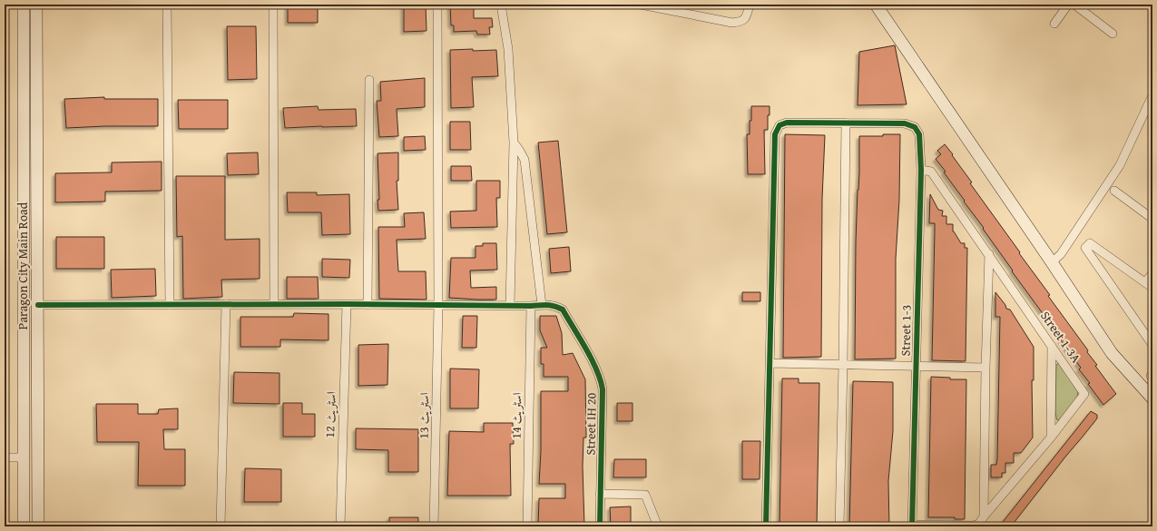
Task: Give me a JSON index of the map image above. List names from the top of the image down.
{
  "streets": {
    "street": [
      "Paragon City Main Road",
      "Street 1-3",
      "Street 1-3A",
      "اسٹریٹ 12",
      "اسٹریٹ 13",
      "اسٹریٹ 14",
      "Street IH 20"
    ]
  },
  "crossings": [
    ["Street 1-3", "Street 1-3A"]
  ]
}
